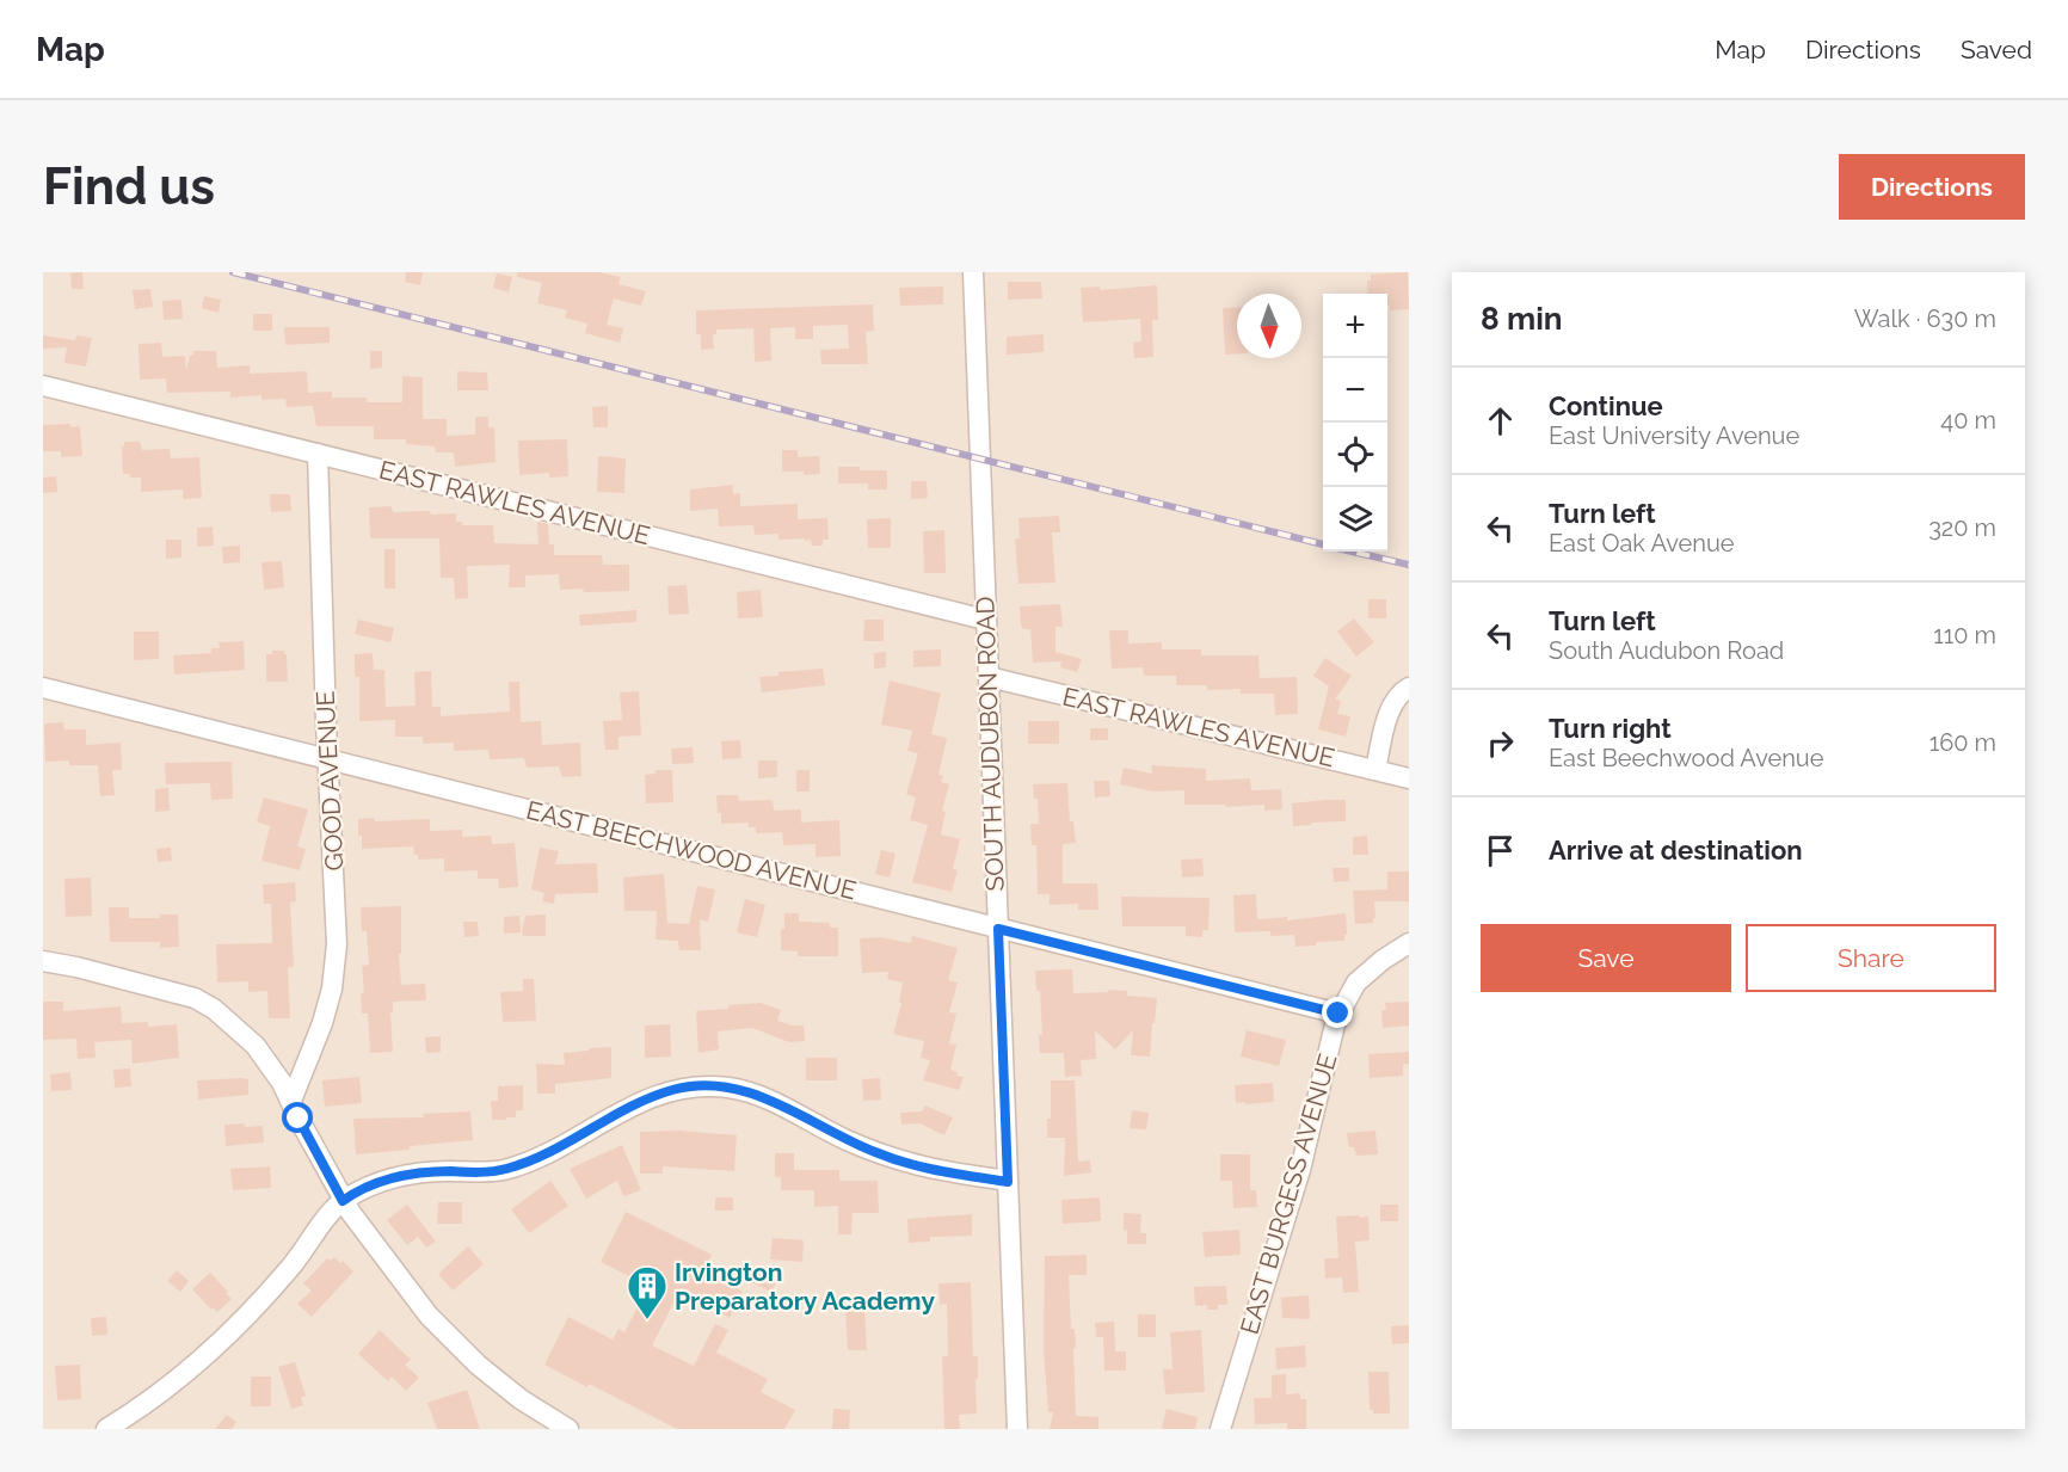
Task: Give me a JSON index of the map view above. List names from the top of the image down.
{
  "streets": {
    "street": [
      "EAST RAWLES AVENUE",
      "SOUTH AUDUBON ROAD",
      "GOOD AVENUE",
      "EAST BEECHWOOD AVENUE",
      "EAST BURGESS AVENUE"
    ]
  },
  "crossings": [
    ["EAST RAWLES AVENUE", "SOUTH AUDUBON ROAD"],
    ["EAST RAWLES AVENUE", "GOOD AVENUE"],
    ["SOUTH AUDUBON ROAD", "EAST BEECHWOOD AVENUE"],
    ["GOOD AVENUE", "EAST BEECHWOOD AVENUE"],
    ["EAST BEECHWOOD AVENUE", "EAST BURGESS AVENUE"]
  ],
  "places": {
    "building": ["Irvington Preparatory Academy"]
  },
  "north": "bottom",
  "page": {
    "header": "Map",
    "nav": ["Map", "Directions", "Saved"],
    "buttons": [
      "Directions",
      ["Save", "Share"]
    ],
    "title": "Find us",
    "heading": ["8 min", "Walk · 630 m"],
    "map_buttons": ["+", "−"],
    "list": [
      ["Continue", "East University Avenue", "40 m"],
      ["Turn left", "East Oak Avenue", "320 m"],
      ["Turn left", "South Audubon Road", "110 m"],
      ["Turn right", "East Beechwood Avenue", "160 m"],
      "Arrive at destination"
    ]
  }
}
